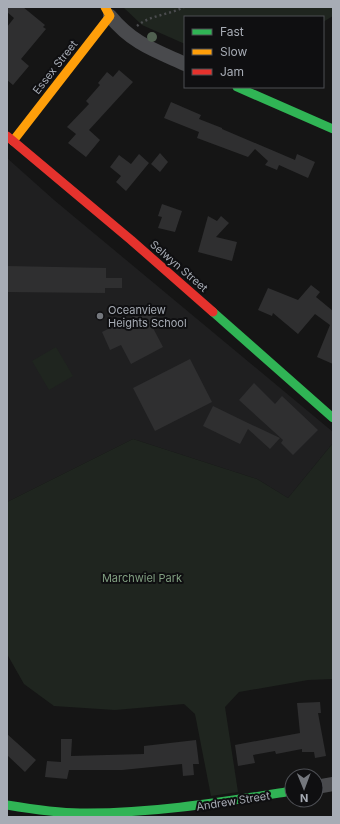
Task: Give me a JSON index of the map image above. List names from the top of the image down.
{
  "streets": {
    "street": ["Essex Street", "Selwyn Street", "Andrew Street"]
  },
  "crossings": [
    ["Essex Street", "Selwyn Street"]
  ],
  "parks": ["Marchwiel Park"],
  "places": ["Oceanview Heights School"],
  "legend": ["Fast", "Slow", "Jam"],
  "north": "bottom"
}
